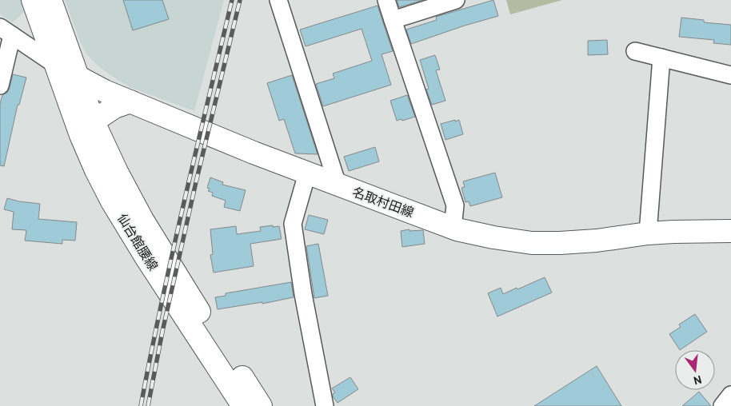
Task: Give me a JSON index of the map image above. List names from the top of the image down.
{
  "streets": {
    "main road": ["名取村田線", "仙台館腰線"]
  },
  "crossings": [
    ["名取村田線", "仙台館腰線"]
  ],
  "north": "bottom"
}
